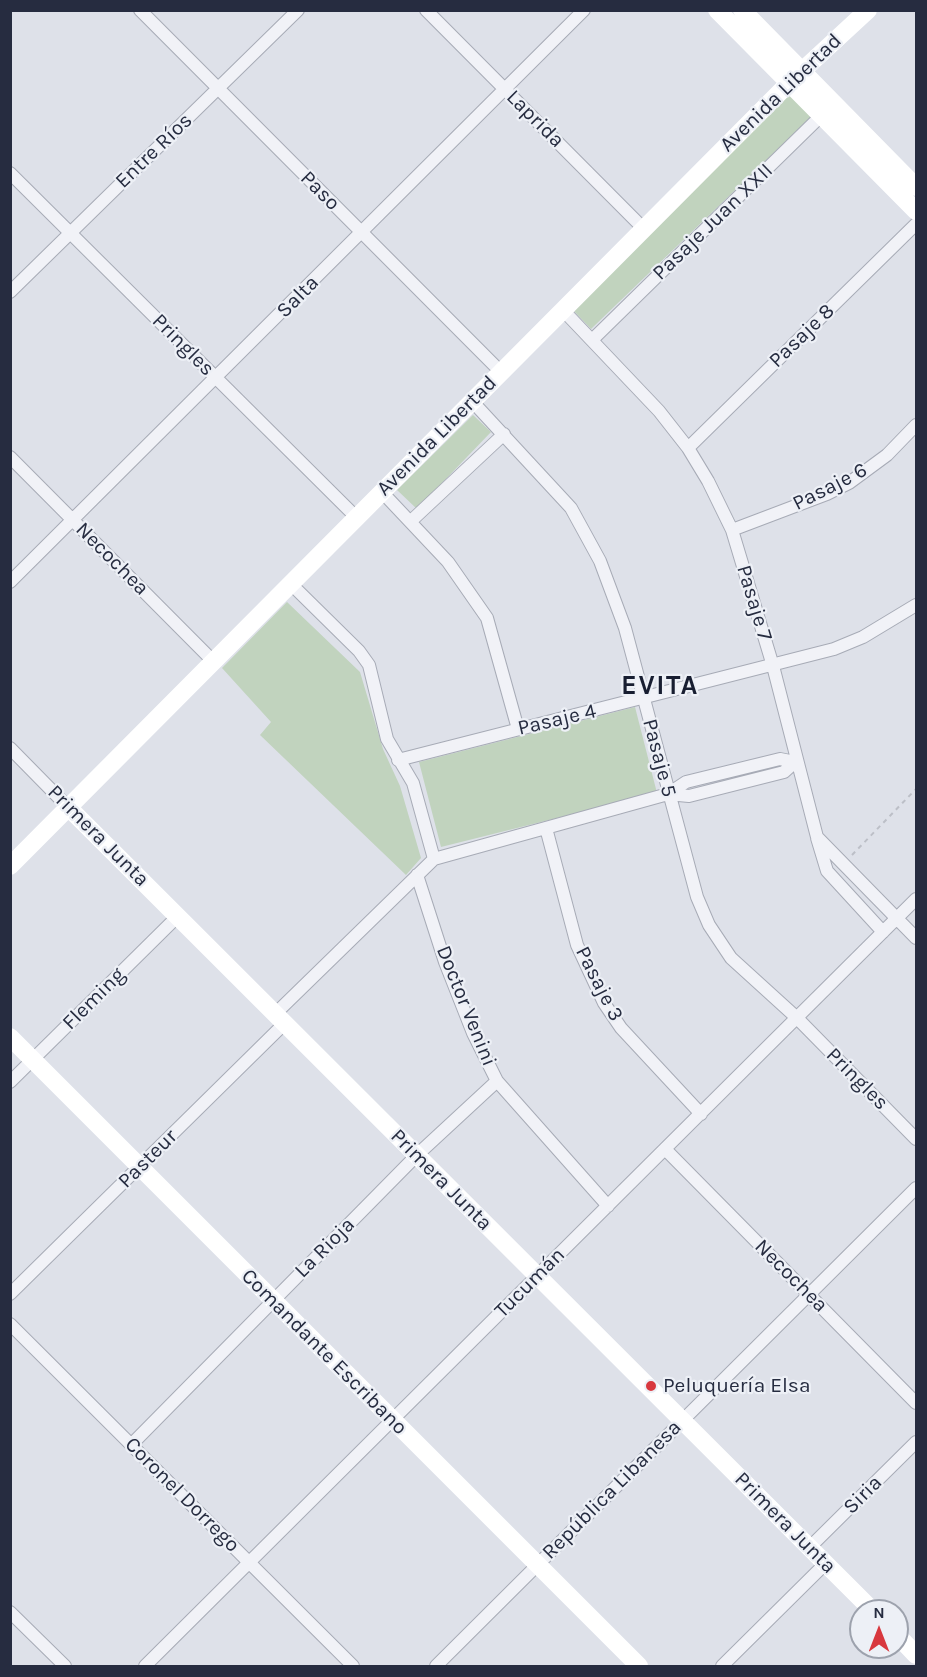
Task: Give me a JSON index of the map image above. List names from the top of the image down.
{
  "streets": {
    "main road": ["Avenida Libertad", "Primera Junta", "Comandante Escribano"],
    "street": [
      "Laprida",
      "Entre Ríos",
      "Paso",
      "Pasaje Juan XXII",
      "Salta",
      "Pasaje 8",
      "Pringles",
      "Pasaje 6",
      "Necochea",
      "Pasaje 7",
      "Pasaje 4",
      "Pasaje 5",
      "Pasaje 3",
      "Fleming",
      "Doctor Venini",
      "Pasteur",
      "La Rioja",
      "Tucumán",
      "República Libanesa",
      "Coronel Dorrego",
      "Siria"
    ]
  },
  "crossings": [
    ["Avenida Libertad", "Laprida"],
    ["Avenida Libertad", "Paso"],
    ["Avenida Libertad", "Pringles"],
    ["Avenida Libertad", "Necochea"],
    ["Avenida Libertad", "Pasaje 7"],
    ["Avenida Libertad", "Pasaje 5"],
    ["Avenida Libertad", "Primera Junta"],
    ["Laprida", "Salta"],
    ["Entre Ríos", "Paso"],
    ["Entre Ríos", "Pringles"],
    ["Paso", "Salta"],
    ["Pasaje Juan XXII", "Pasaje 7"],
    ["Salta", "Pringles"],
    ["Salta", "Necochea"],
    ["Pasaje 8", "Pasaje 7"],
    ["Pringles", "Pasaje 5"],
    ["Pringles", "Tucumán"],
    ["Pasaje 6", "Pasaje 7"],
    ["Necochea", "Tucumán"],
    ["Necochea", "República Libanesa"],
    ["Pasaje 7", "Pasaje 4"],
    ["Pasaje 7", "Tucumán"],
    ["Pasaje 4", "Pasaje 5"],
    ["Pasaje 5", "Tucumán"],
    ["Primera Junta", "Fleming"],
    ["Primera Junta", "Pasteur"],
    ["Primera Junta", "La Rioja"],
    ["Primera Junta", "Tucumán"],
    ["Primera Junta", "República Libanesa"],
    ["Primera Junta", "Siria"],
    ["Pasaje 3", "Tucumán"],
    ["Fleming", "Comandante Escribano"],
    ["Doctor Venini", "Pasteur"],
    ["Doctor Venini", "La Rioja"],
    ["Doctor Venini", "Tucumán"],
    ["Pasteur", "Comandante Escribano"],
    ["La Rioja", "Comandante Escribano"],
    ["La Rioja", "Coronel Dorrego"],
    ["Tucumán", "Comandante Escribano"],
    ["Tucumán", "Coronel Dorrego"],
    ["Comandante Escribano", "República Libanesa"]
  ],
  "districts": ["EVITA"],
  "places": ["Peluquería Elsa"],
  "north": "top"
}
